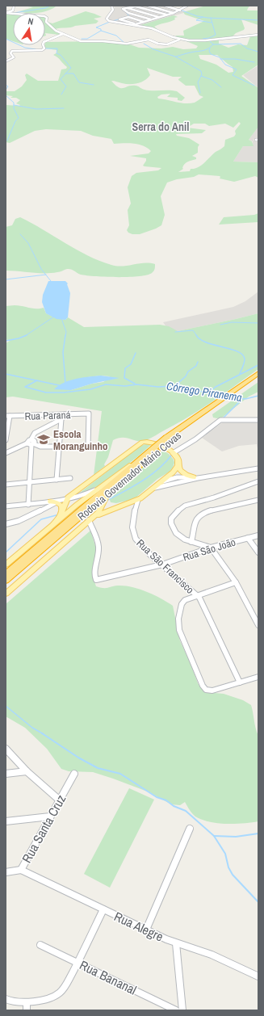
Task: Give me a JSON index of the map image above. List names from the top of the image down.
{
  "streets": {
    "highway": ["Rodovia Governador Mário Covas"],
    "street": [
      "Rua Paraná",
      "Rua São João",
      "Rua São Francisco",
      "Rua Santa Cruz",
      "Rua Alegre",
      "Rua Bananal"
    ]
  },
  "crossings": [
    ["Rua São João", "Rua São Francisco"],
    ["Rua Santa Cruz", "Rua Alegre"]
  ],
  "districts": ["Serra do Anil"],
  "water": ["Córrego Piranema"],
  "places": {
    "school or university": ["Escola Moranguinho"]
  },
  "north": "top"
}
